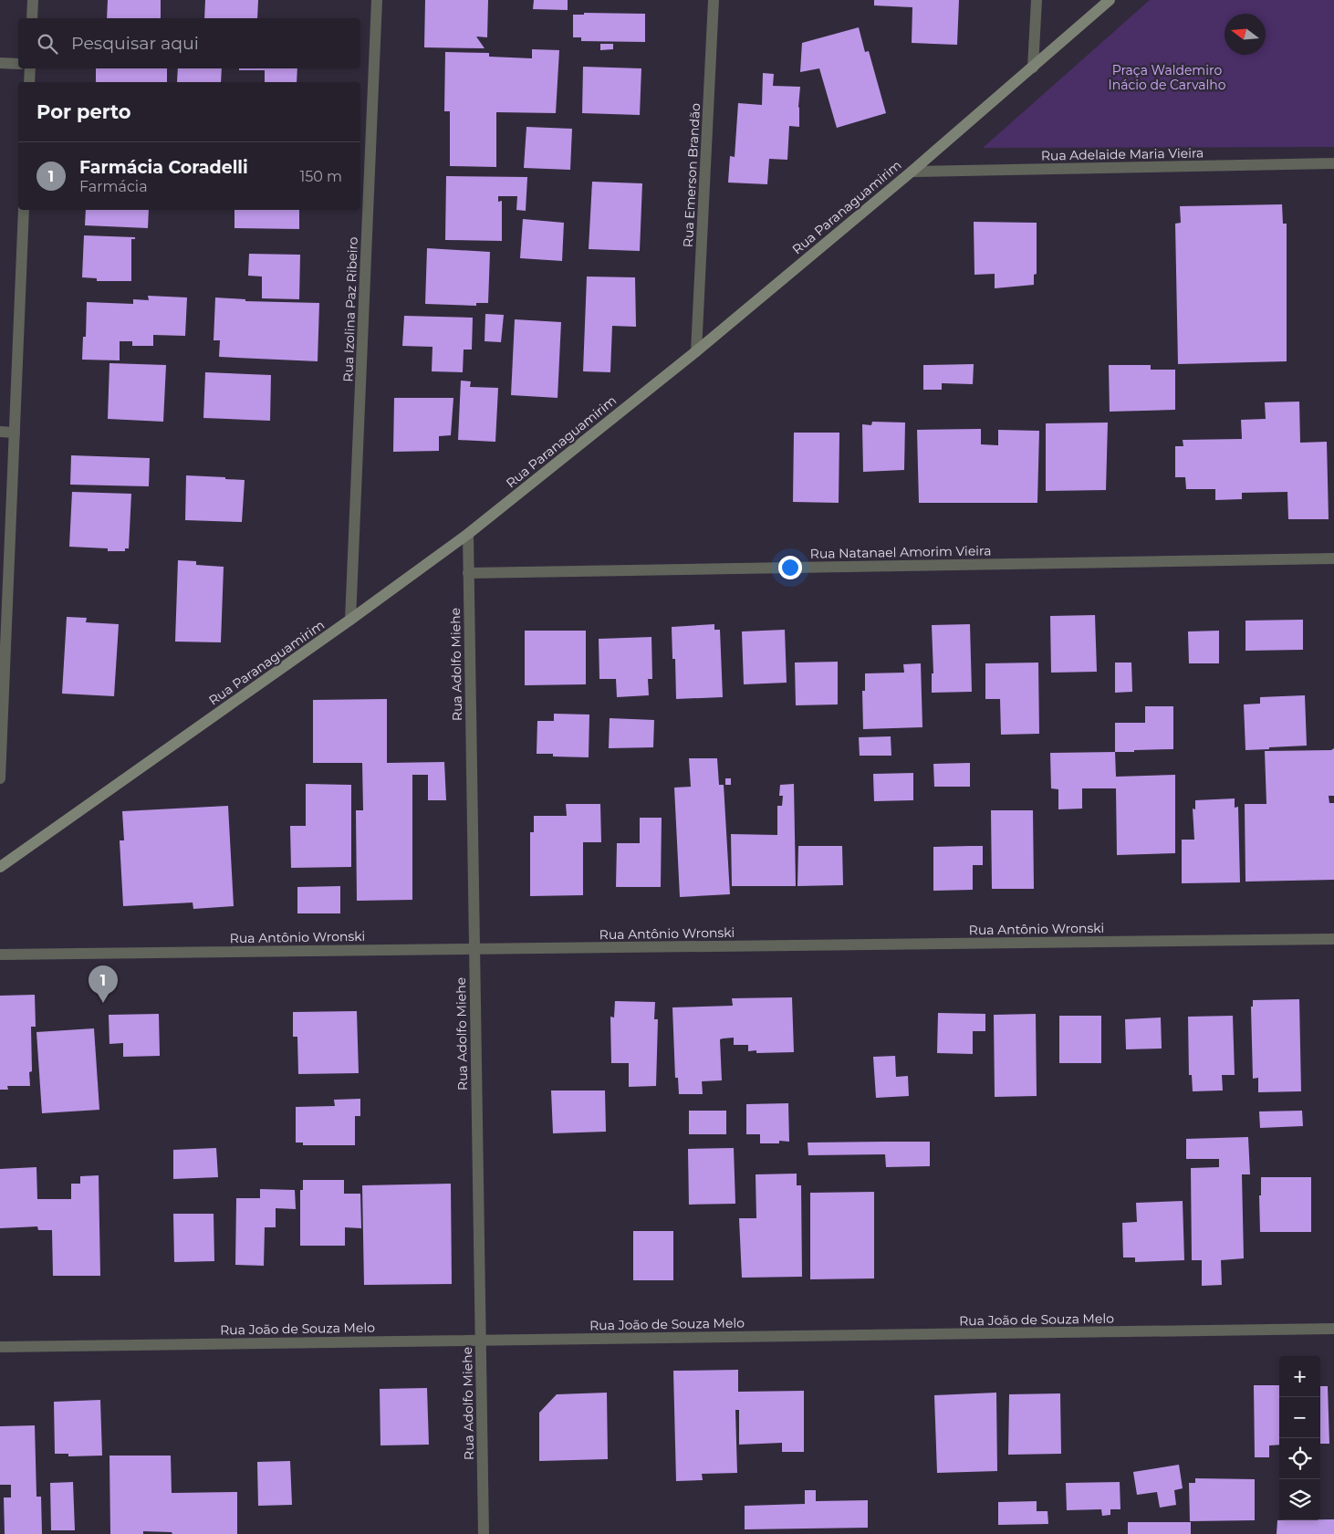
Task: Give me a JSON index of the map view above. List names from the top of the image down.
{
  "streets": {
    "street": [
      "Rua Adelaide Maria Vieira",
      "Rua Emerson Brandão",
      "Rua Paranaguamirim",
      "Rua Izolina Paz Ribeiro",
      "Rua Natanael Amorim Vieira",
      "Rua Adolfo Miehe",
      "Rua Antônio Wronski",
      "Rua João de Souza Melo"
    ]
  },
  "crossings": [
    ["Rua Adelaide Maria Vieira", "Rua Paranaguamirim"],
    ["Rua Emerson Brandão", "Rua Paranaguamirim"],
    ["Rua Paranaguamirim", "Rua Izolina Paz Ribeiro"],
    ["Rua Paranaguamirim", "Rua Adolfo Miehe"],
    ["Rua Natanael Amorim Vieira", "Rua Adolfo Miehe"],
    ["Rua Adolfo Miehe", "Rua Antônio Wronski"],
    ["Rua Adolfo Miehe", "Rua João de Souza Melo"]
  ],
  "parks": ["Praça Waldemiro Inácio de Carvalho"],
  "north": "left",
  "page": {
    "search": "Pesquisar aqui",
    "heading": "Por perto",
    "list": [
      {
        "mark": "1",
        "name": "Farmácia Coradelli",
        "note": "Farmácia",
        "value": "150 m"
      }
    ],
    "pins": "1",
    "map_buttons": ["+", "−"]
  }
}
